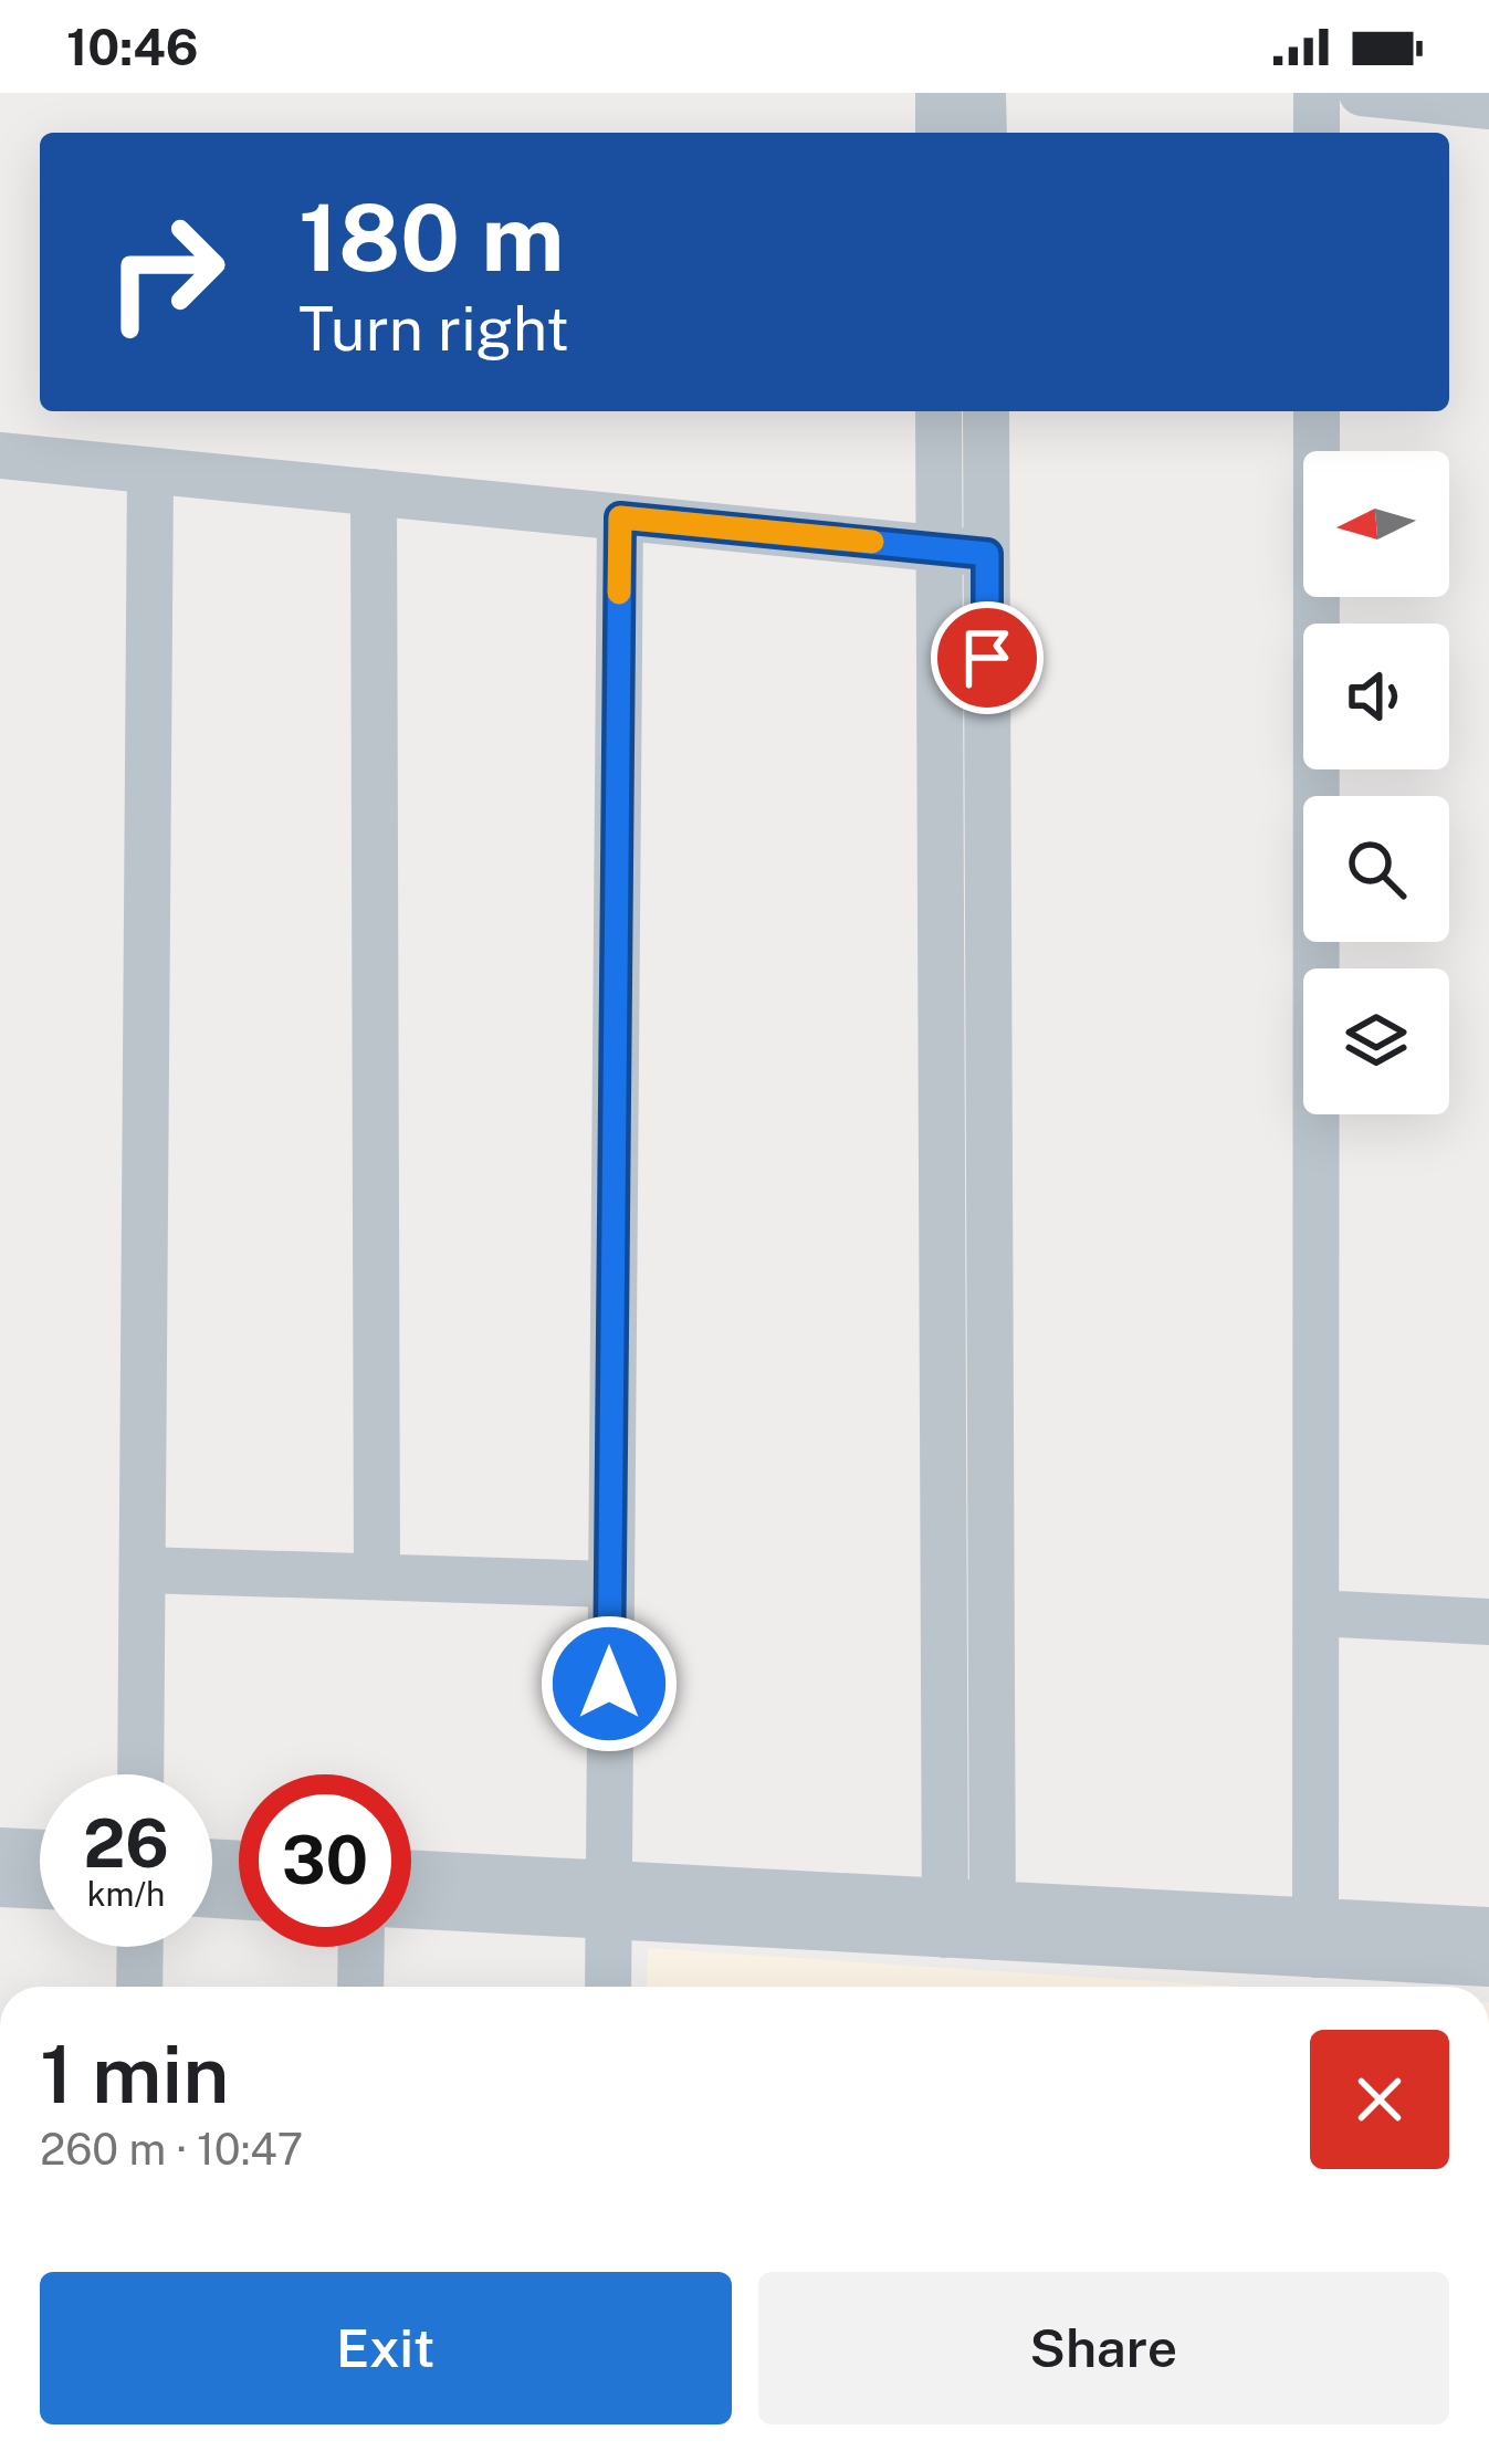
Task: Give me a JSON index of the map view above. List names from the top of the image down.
{
  "north": "left",
  "page": {
    "status": "10:46",
    "turn": ["180 m", "Turn right"],
    "speed": "26 km/h",
    "limit": "30",
    "heading": ["1 min", "260 m · 10:47"],
    "buttons": ["Exit", "Share"]
  }
}
